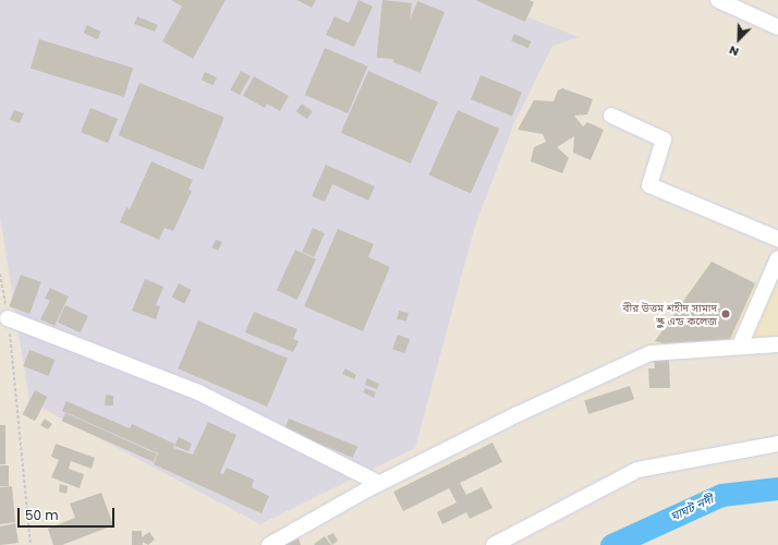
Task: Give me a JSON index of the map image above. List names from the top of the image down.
{
  "water": ["ঘাঘট নদী"],
  "places": ["বীর উত্তম শহীদ সামাদ স্কুল এন্ড কলেজ"],
  "scale_bar": "50 m",
  "north": "bottom left"
}
